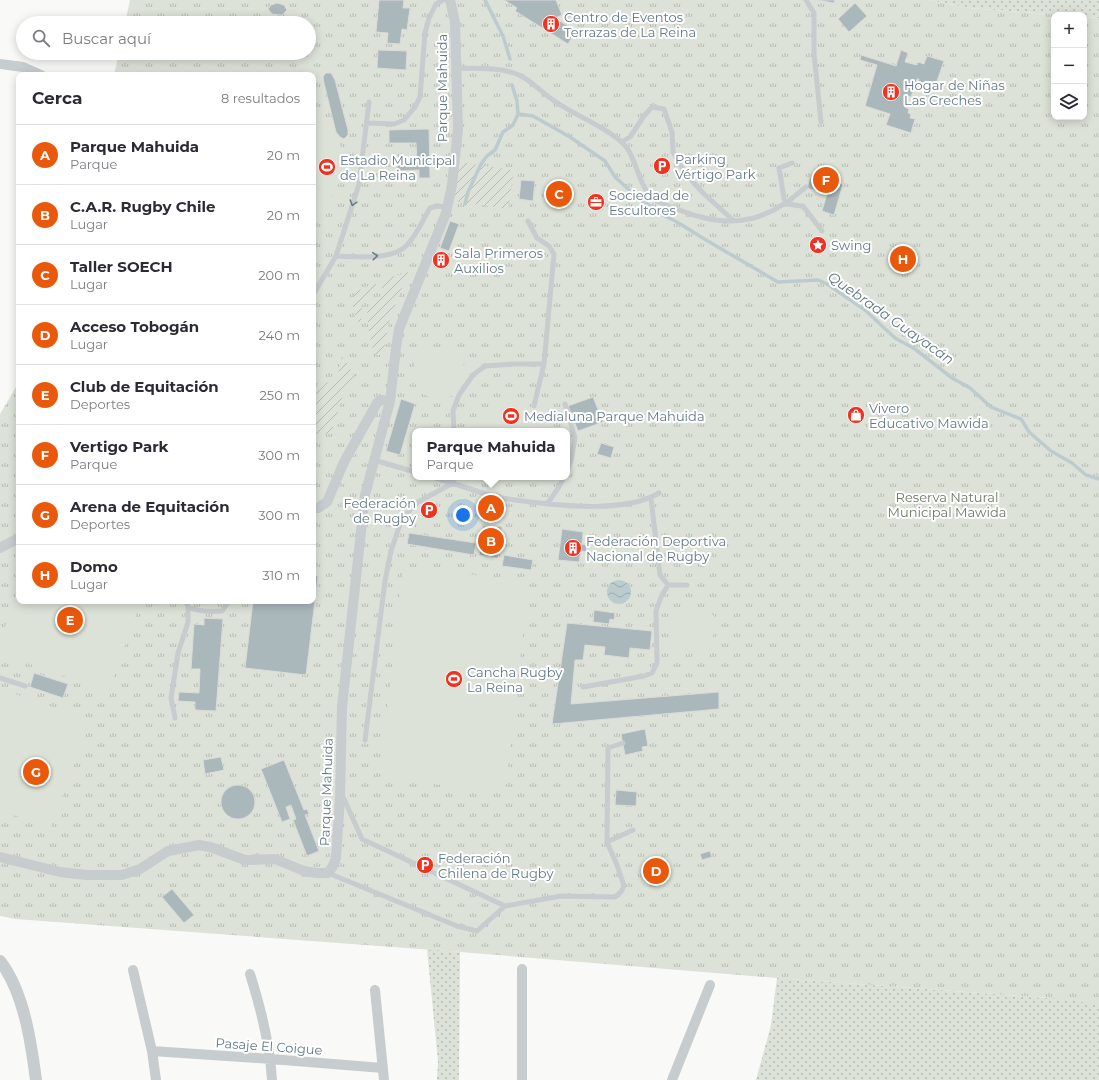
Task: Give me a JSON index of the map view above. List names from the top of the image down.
{
  "streets": {
    "street": ["Parque Mahuida", "Pasaje El Coigue"]
  },
  "water": ["Quebrada Guayacán"],
  "parks": ["Reserva Natural Municipal Mawida"],
  "places": {
    "building": [
      "Centro de Eventos Terrazas de La Reina",
      "Hogar de Niñas Las Creches",
      "Sala Primeros Auxilios",
      "Federación Deportiva Nacional de Rugby"
    ],
    "parking": ["Parking Vértigo Park", "Federación de Rugby", "Federación Chilena de Rugby"],
    "sports": ["Estadio Municipal de La Reina", "Medialuna Parque Mahuida", "Cancha Rugby La Reina"],
    "office": ["Sociedad de Escultores"],
    "place": ["Swing"],
    "shop": ["Vivero Educativo Mawida"]
  },
  "page": {
    "map_buttons": ["+", "−"],
    "search": "Buscar aquí",
    "heading": ["Cerca", "8 resultados"],
    "list": [
      {
        "mark": "A",
        "name": "Parque Mahuida",
        "note": "Parque",
        "value": "20 m"
      },
      {
        "mark": "B",
        "name": "C.A.R. Rugby Chile",
        "note": "Lugar",
        "value": "20 m"
      },
      {
        "mark": "C",
        "name": "Taller SOECH",
        "note": "Lugar",
        "value": "200 m"
      },
      {
        "mark": "D",
        "name": "Acceso Tobogán",
        "note": "Lugar",
        "value": "240 m"
      },
      {
        "mark": "E",
        "name": "Club de Equitación",
        "note": "Deportes",
        "value": "250 m"
      },
      {
        "mark": "F",
        "name": "Vertigo Park",
        "note": "Parque",
        "value": "300 m"
      },
      {
        "mark": "G",
        "name": "Arena de Equitación",
        "note": "Deportes",
        "value": "300 m"
      },
      {
        "mark": "H",
        "name": "Domo",
        "note": "Lugar",
        "value": "310 m"
      }
    ],
    "pins": [
      "F",
      "C",
      "H",
      "A",
      "B",
      "E",
      "G",
      "D"
    ],
    "popup": ["Parque Mahuida", "Parque"]
  }
}
